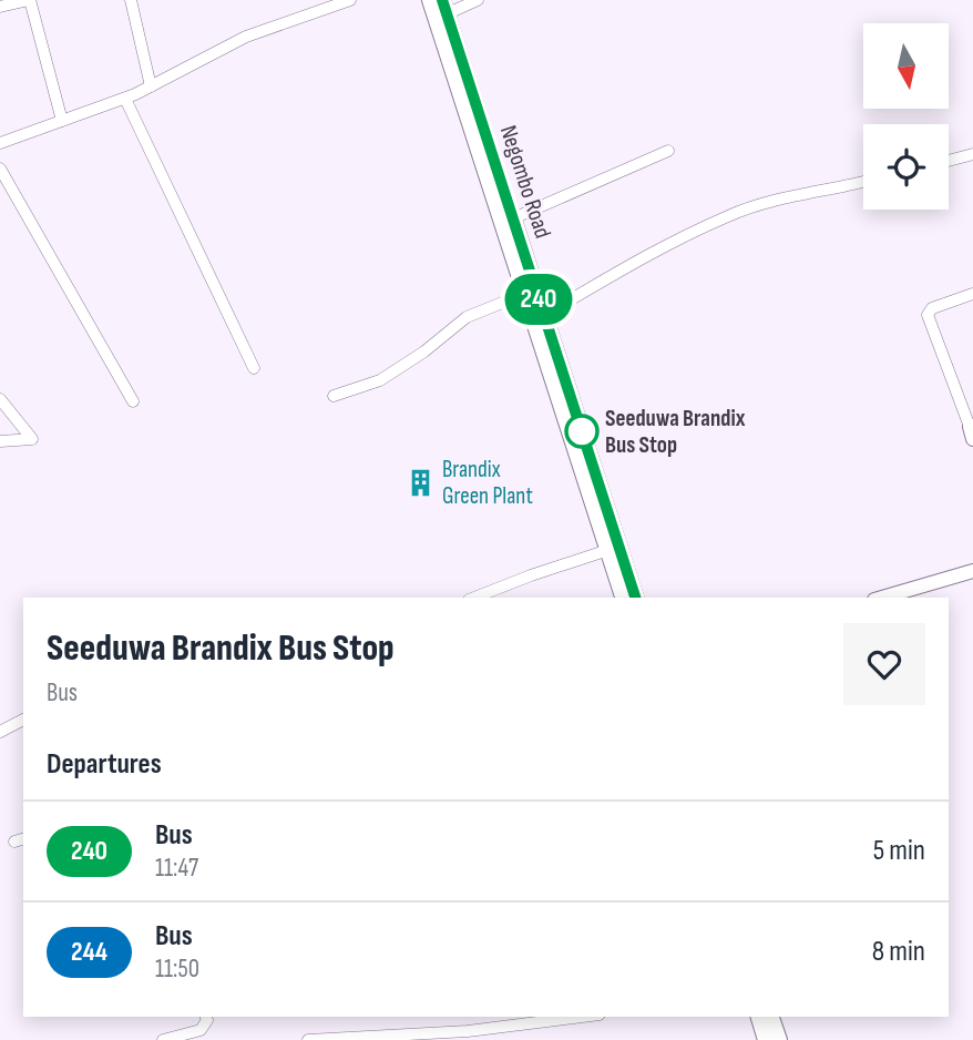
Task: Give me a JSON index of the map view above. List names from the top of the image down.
{
  "streets": {
    "highway": ["Negombo Road"]
  },
  "places": {
    "other": ["Seeduwa Brandix Bus Stop"],
    "building": ["Brandix Green Plant"]
  },
  "lines": ["bus line 240"],
  "north": "bottom",
  "page": {
    "on_map": "240",
    "heading": [
      ["Seeduwa Brandix Bus Stop", "Bus"],
      "Departures"
    ],
    "list": [
      {
        "mark": "240",
        "name": "Bus",
        "note": "11:47",
        "value": "5 min"
      },
      {
        "mark": "244",
        "name": "Bus",
        "note": "11:50",
        "value": "8 min"
      }
    ]
  }
}
